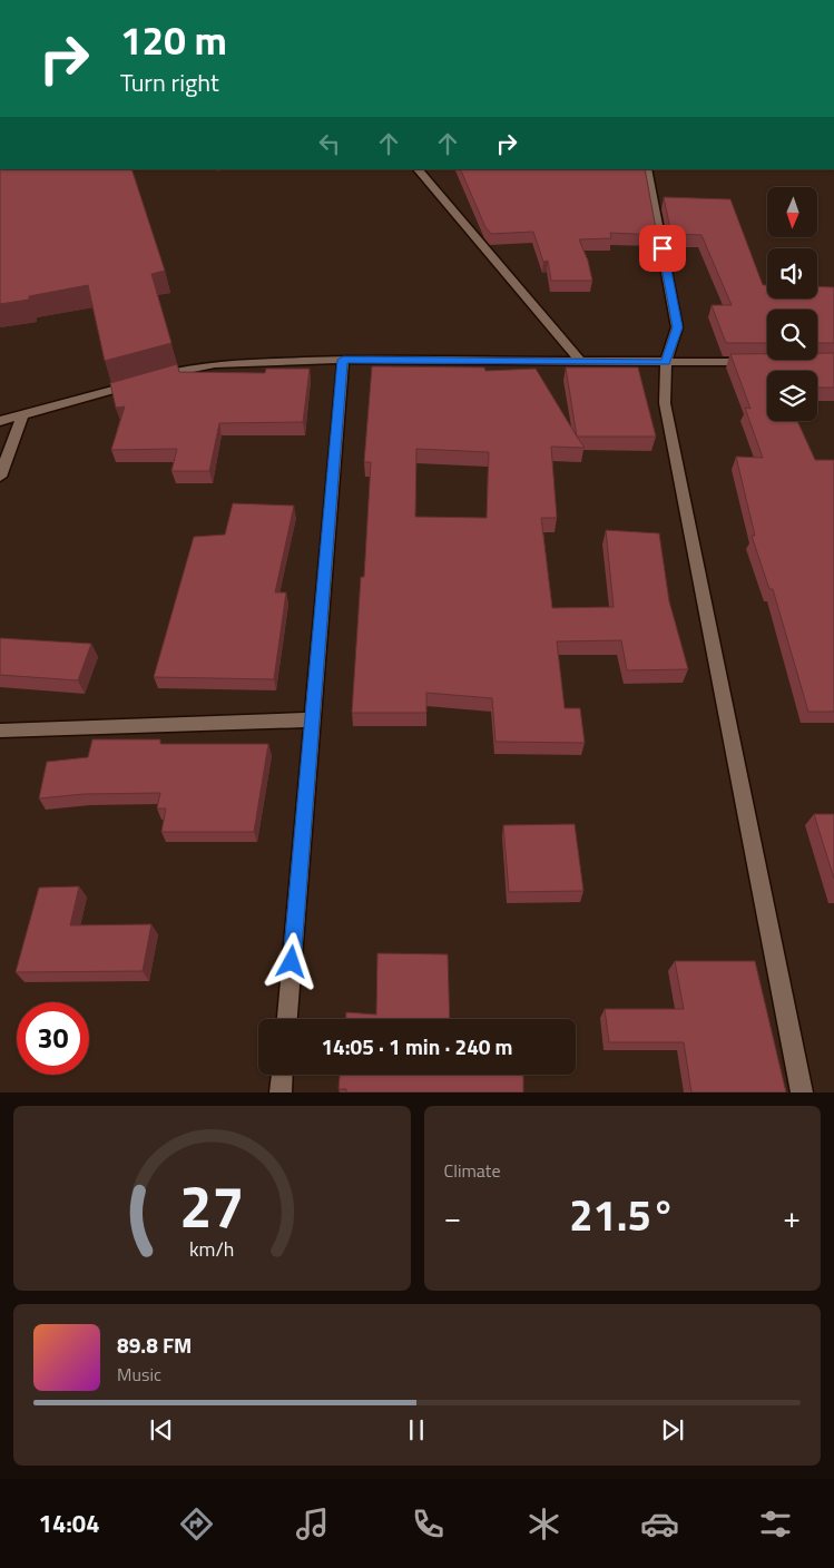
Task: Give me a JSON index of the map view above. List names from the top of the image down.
{
  "north": "bottom",
  "page": {
    "turn": ["120 m", "Turn right"],
    "limit": "30",
    "trip": "14:05 · 1 min · 240 m",
    "tile": "Climate",
    "heat": ["−", "21.5°", "+"],
    "song": ["89.8 FM", "Music"],
    "tabs": "14:04",
    "gauge": ["27", "km/h"]
  }
}
